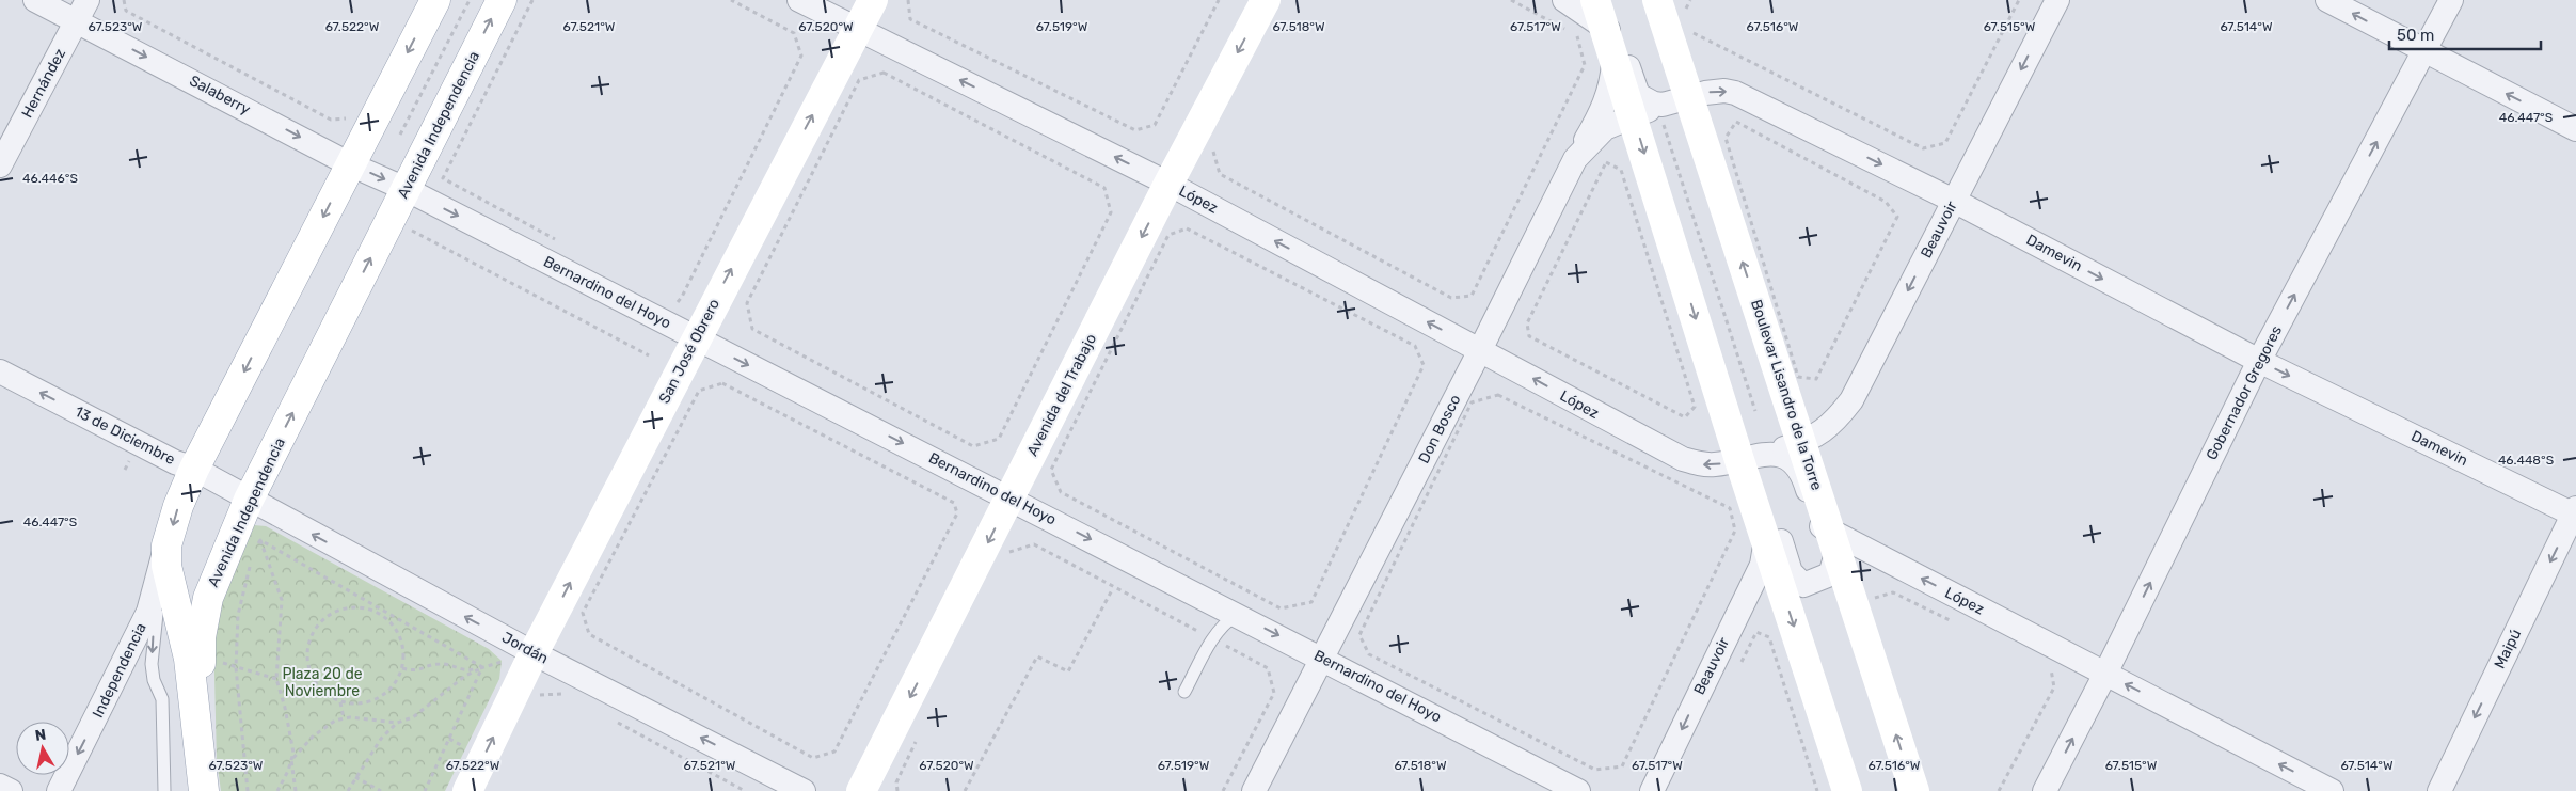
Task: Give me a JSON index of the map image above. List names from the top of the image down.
{
  "streets": {
    "street": [
      "Hernández",
      "Salaberry",
      "Avenida Independencia",
      "López",
      "Beauvoir",
      "Damevin",
      "Bernardino del Hoyo",
      "San José Obrero",
      "Gobernador Gregores",
      "Avenida del Trabajo",
      "Boulevar Lisandro de la Torre",
      "Don Bosco",
      "13 de Diciembre",
      "Jordán",
      "Maipú",
      "Independencia"
    ]
  },
  "crossings": [
    ["Hernández", "Salaberry"],
    ["Salaberry", "Avenida Independencia"],
    ["Salaberry", "Bernardino del Hoyo"],
    ["Avenida Independencia", "Bernardino del Hoyo"],
    ["Avenida Independencia", "13 de Diciembre"],
    ["Avenida Independencia", "Jordán"],
    ["López", "Beauvoir"],
    ["López", "San José Obrero"],
    ["López", "Gobernador Gregores"],
    ["López", "Avenida del Trabajo"],
    ["López", "Boulevar Lisandro de la Torre"],
    ["López", "Don Bosco"],
    ["Beauvoir", "Damevin"],
    ["Beauvoir", "Boulevar Lisandro de la Torre"],
    ["Damevin", "Gobernador Gregores"],
    ["Damevin", "Boulevar Lisandro de la Torre"],
    ["Damevin", "Don Bosco"],
    ["Damevin", "Maipú"],
    ["Bernardino del Hoyo", "San José Obrero"],
    ["Bernardino del Hoyo", "Avenida del Trabajo"],
    ["Bernardino del Hoyo", "Don Bosco"],
    ["San José Obrero", "Jordán"],
    ["Boulevar Lisandro de la Torre", "Don Bosco"],
    ["13 de Diciembre", "Jordán"]
  ],
  "one_way": [
    "Salaberry",
    "López",
    "Beauvoir",
    "Damevin",
    "Bernardino del Hoyo",
    "San José Obrero",
    "Gobernador Gregores",
    "Avenida del Trabajo",
    "13 de Diciembre",
    "Jordán",
    "Maipú",
    "Independencia"
  ],
  "parks": ["Plaza 20 de Noviembre"],
  "scale_bar": "50 m",
  "north": "top",
  "coordinates": [
    "67.523°W",
    "67.522°W",
    "67.521°W",
    "67.520°W",
    "67.519°W",
    "67.518°W",
    "67.517°W",
    "67.516°W",
    "67.515°W",
    "67.514°W",
    "46.447°S",
    "46.446°S",
    "46.448°S"
  ]
}
